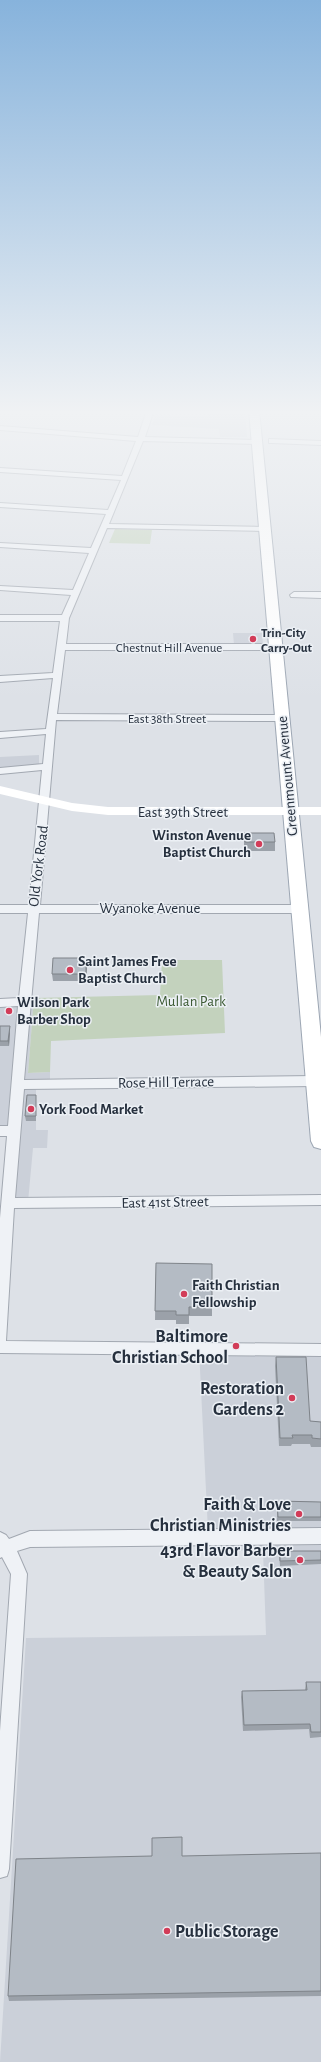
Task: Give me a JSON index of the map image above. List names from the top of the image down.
{
  "streets": {
    "main road": ["Greenmount Avenue", "East 39th Street"],
    "street": [
      "Chestnut Hill Avenue",
      "East 38th Street",
      "Old York Road",
      "Wyanoke Avenue",
      "Rose Hill Terrace",
      "East 41st Street"
    ]
  },
  "crossings": [
    ["Chestnut Hill Avenue", "Greenmount Avenue"],
    ["Chestnut Hill Avenue", "Old York Road"],
    ["East 38th Street", "Greenmount Avenue"],
    ["East 38th Street", "Old York Road"],
    ["Greenmount Avenue", "East 39th Street"],
    ["Greenmount Avenue", "Wyanoke Avenue"],
    ["Greenmount Avenue", "Rose Hill Terrace"],
    ["East 39th Street", "Old York Road"],
    ["Old York Road", "Wyanoke Avenue"],
    ["Old York Road", "Rose Hill Terrace"],
    ["Old York Road", "East 41st Street"]
  ],
  "parks": ["Mullan Park"],
  "places": [
    "Trin-City Carry-Out",
    "Winston Avenue Baptist Church",
    "Saint James Free Baptist Church",
    "Wilson Park Barber Shop",
    "York Food Market",
    "Faith Christian Fellowship",
    "Baltimore Christian School",
    "Restoration Gardens 2",
    "Faith & Love Christian Ministries",
    "43rd Flavor Barber & Beauty Salon",
    "Public Storage"
  ]
}
